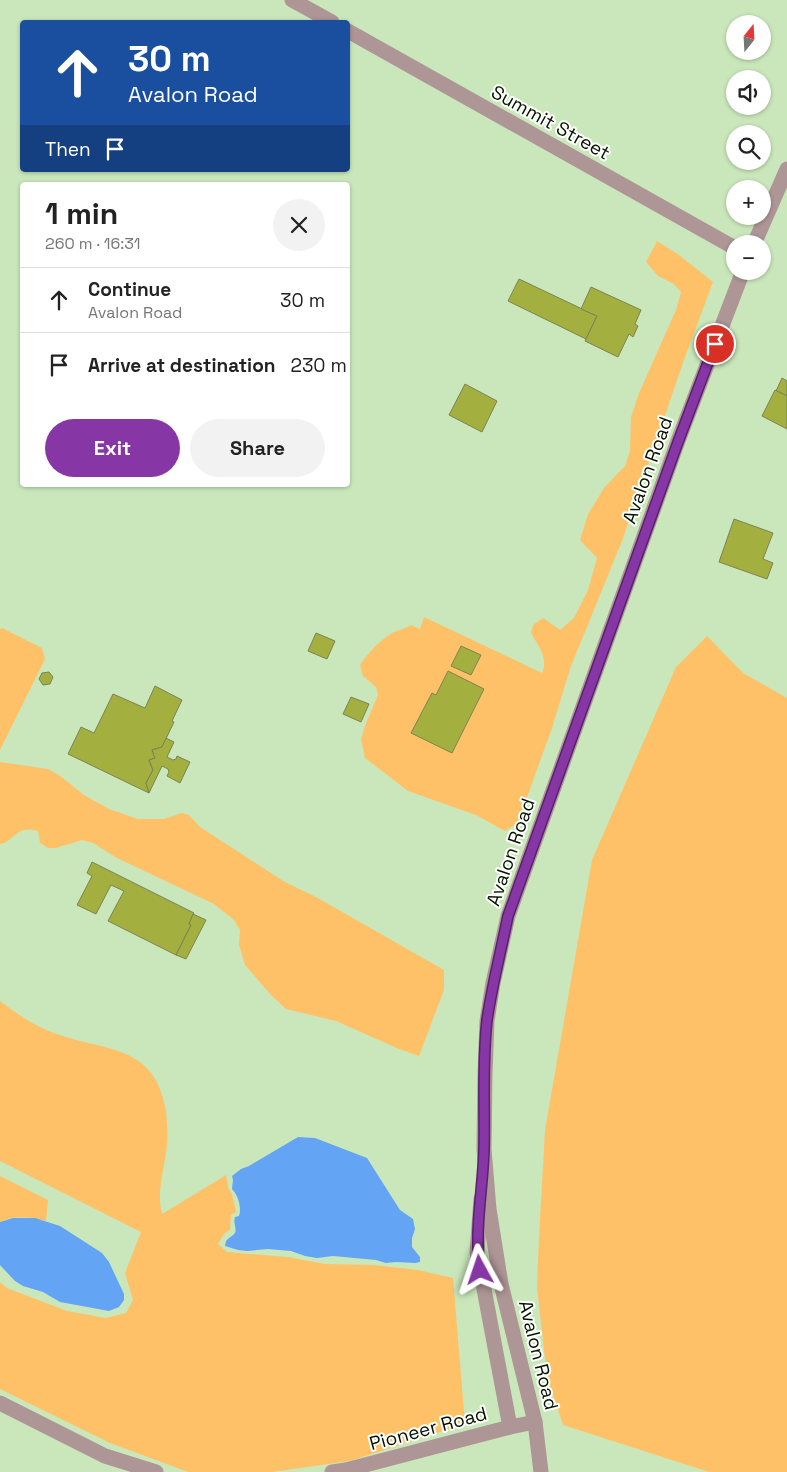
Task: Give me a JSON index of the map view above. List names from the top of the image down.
{
  "streets": {
    "street": ["Summit Street", "Avalon Road", "Pioneer Road"]
  },
  "crossings": [
    ["Avalon Road", "Pioneer Road"]
  ],
  "north": "top",
  "page": {
    "map_buttons": ["+", "−"],
    "turn": ["30 m", "Avalon Road"],
    "then": "Then",
    "heading": ["1 min", "260 m · 16:31"],
    "list": [
      {
        "name": "Continue",
        "note": "Avalon Road",
        "value": "30 m"
      },
      {
        "name": "Arrive at destination",
        "value": "230 m"
      }
    ],
    "buttons": ["Exit", "Share"]
  }
}
